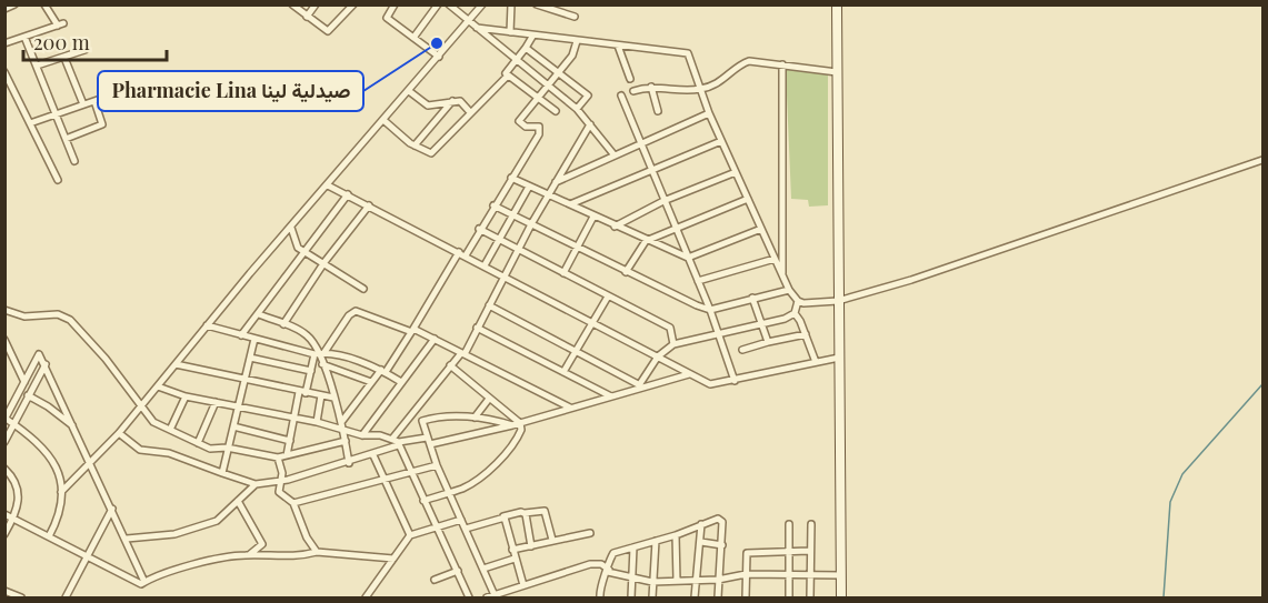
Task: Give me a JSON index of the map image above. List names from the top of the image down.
{
  "places": ["Pharmacie Lina صيدلية لينا"],
  "scale_bar": "200 m"
}
